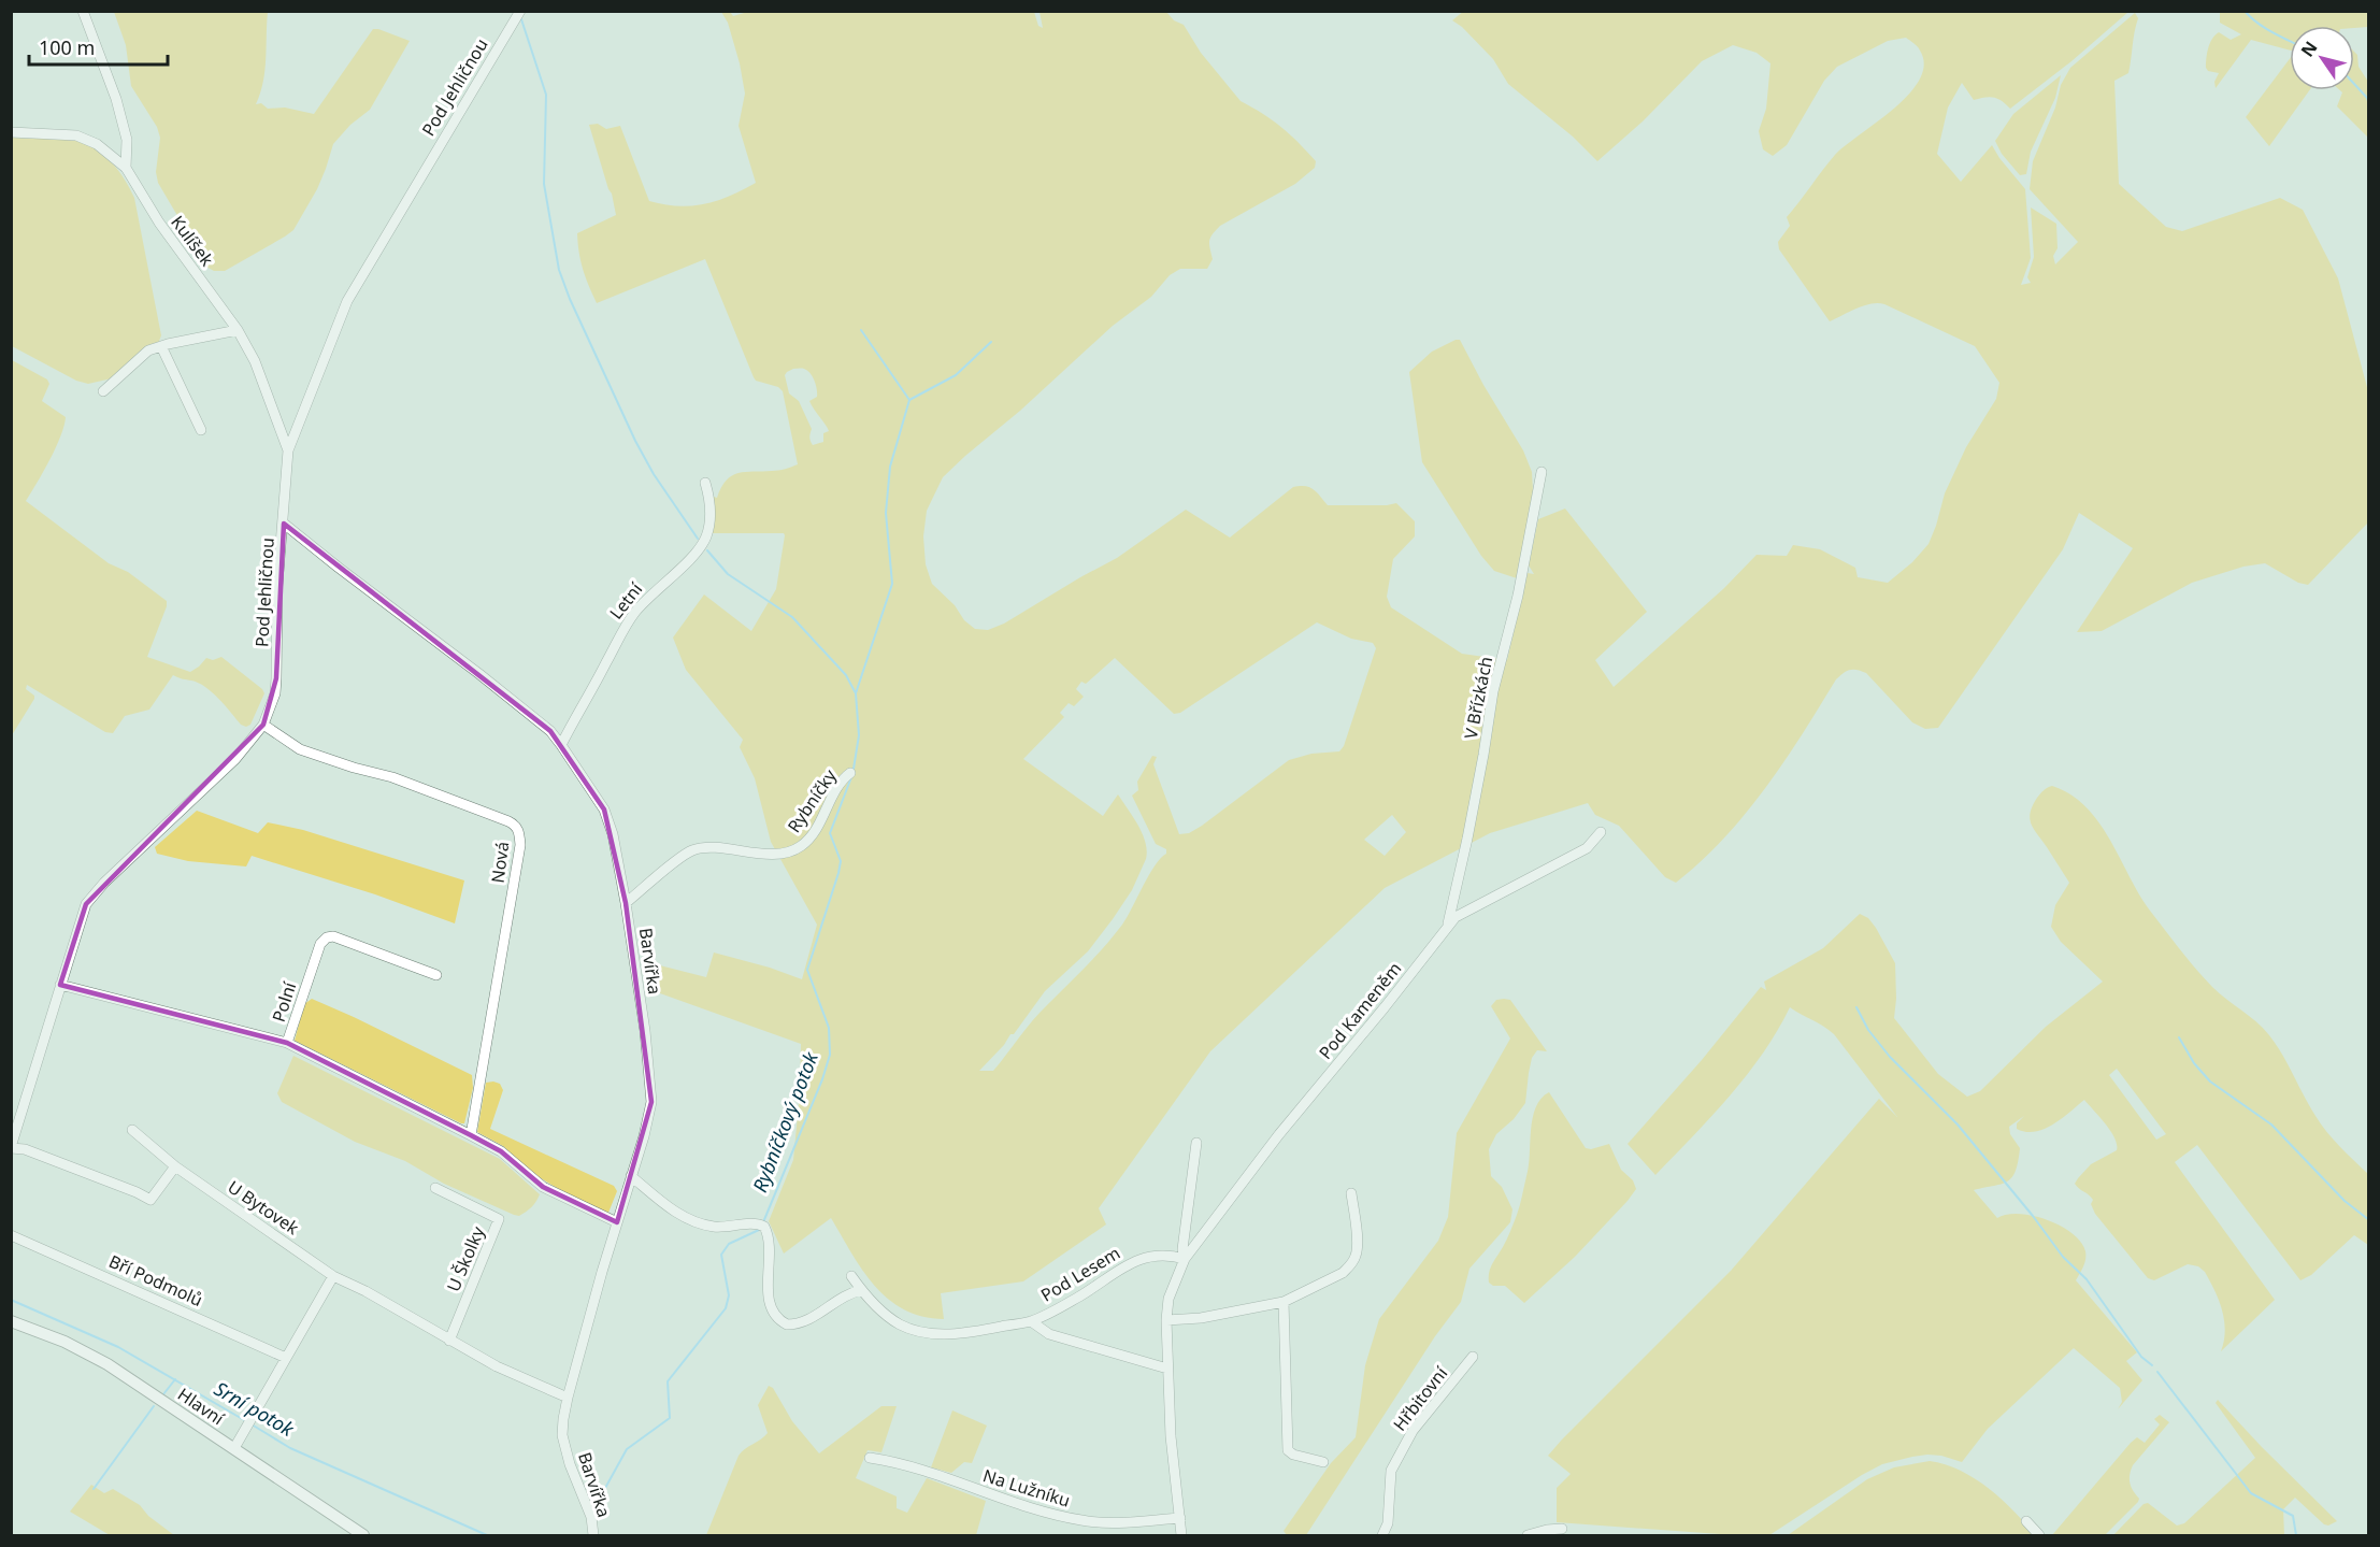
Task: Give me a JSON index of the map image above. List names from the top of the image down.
{
  "streets": {
    "street": [
      "Pod Jehličnou",
      "Kulíšek",
      "Letní",
      "V Břízkách",
      "Rybníčky",
      "Nová",
      "Barvířka",
      "Polní",
      "Pod Kameněm",
      "U Bytovek",
      "U Školky",
      "Pod Lesem",
      "Bří Podmolů",
      "Hřbitovní",
      "Hlavní",
      "Na Lužníku"
    ]
  },
  "crossings": [
    ["Pod Jehličnou", "Kulíšek"],
    ["Pod Jehličnou", "Nová"],
    ["Pod Jehličnou", "Barvířka"],
    ["Pod Jehličnou", "Polní"],
    ["Letní", "Barvířka"],
    ["V Břízkách", "Pod Kameněm"],
    ["Rybníčky", "Barvířka"],
    ["Pod Kameněm", "Pod Lesem"],
    ["Pod Kameněm", "Na Lužníku"]
  ],
  "water": ["Rybníčkový potok", "Srní potok"],
  "scale_bar": "100 m",
  "north": "top left"
}
